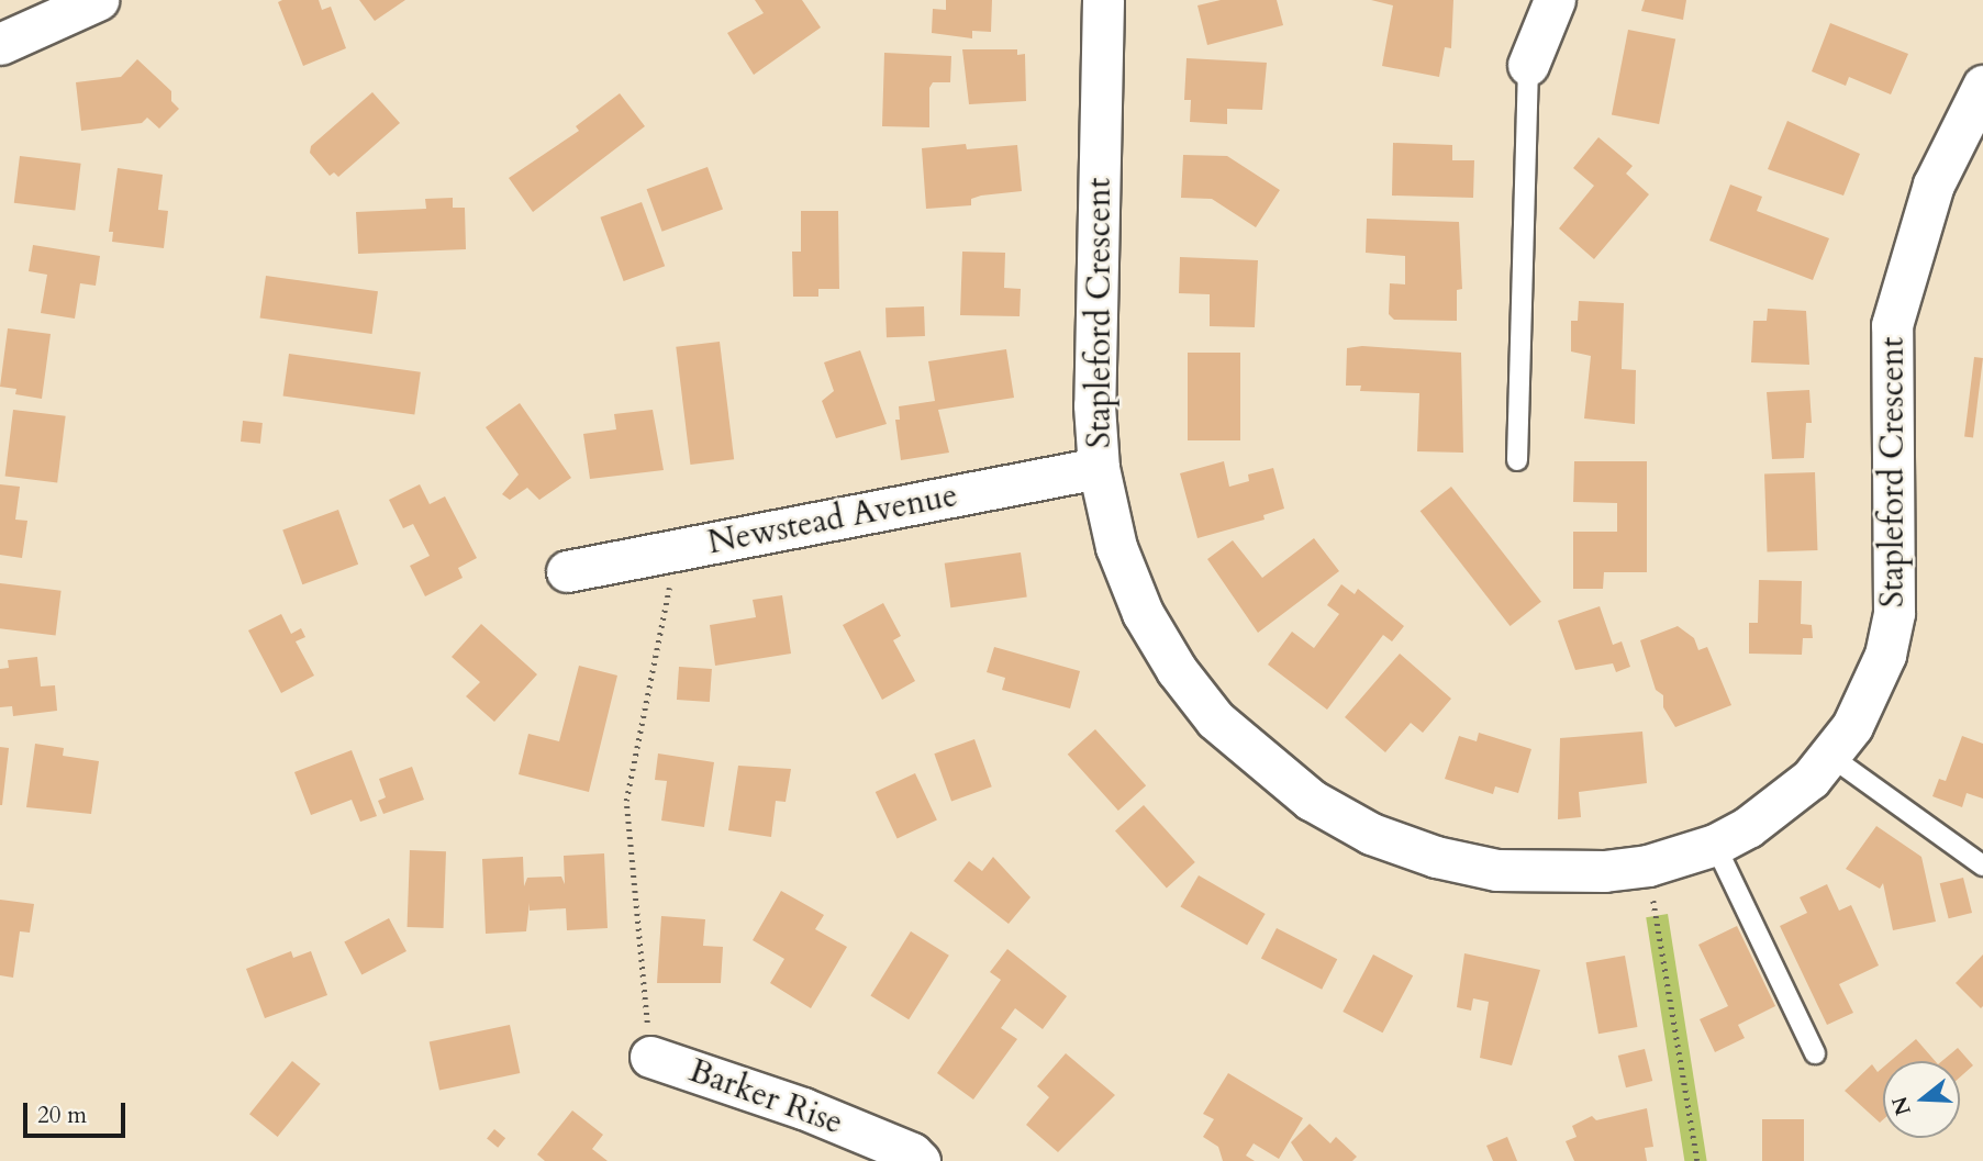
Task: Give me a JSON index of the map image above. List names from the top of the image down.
{
  "streets": {
    "street": ["Stapleford Crescent", "Newstead Avenue", "Barker Rise"]
  },
  "crossings": [
    ["Stapleford Crescent", "Newstead Avenue"]
  ],
  "scale_bar": "20 m",
  "north": "left"
}
